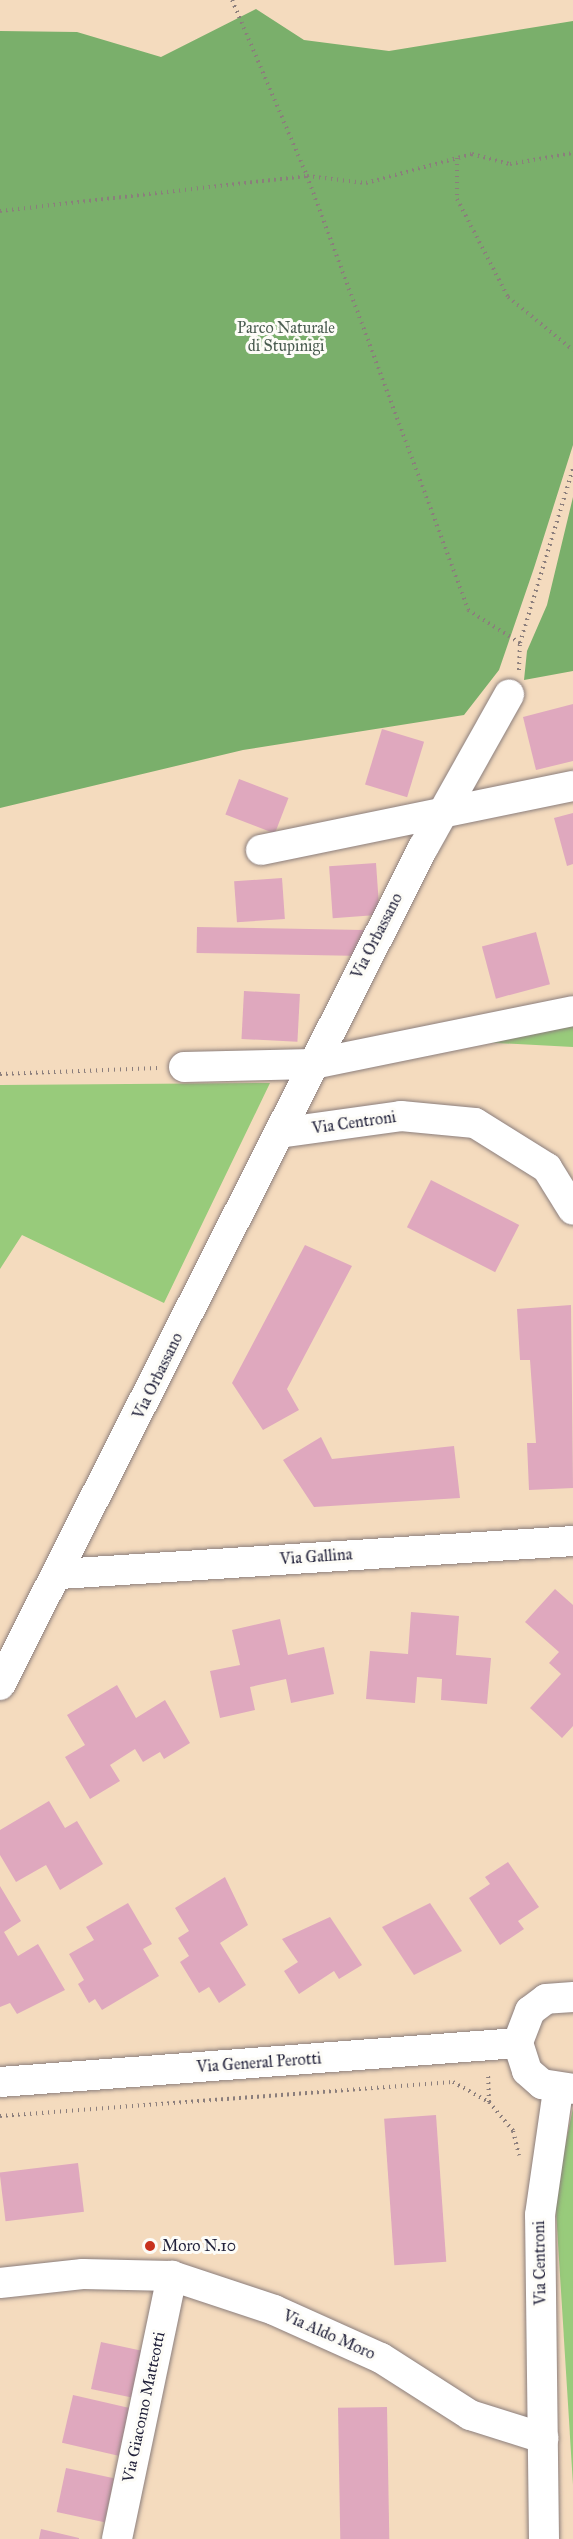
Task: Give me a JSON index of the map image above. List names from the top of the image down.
{
  "streets": {
    "street": [
      "Via Orbassano",
      "Via Centroni",
      "Via Gallina",
      "Via General Perotti",
      "Via Aldo Moro",
      "Via Giacomo Matteotti"
    ]
  },
  "crossings": [
    ["Via Orbassano", "Via Centroni"],
    ["Via Orbassano", "Via Gallina"],
    ["Via Centroni", "Via General Perotti"],
    ["Via Centroni", "Via Aldo Moro"],
    ["Via Aldo Moro", "Via Giacomo Matteotti"]
  ],
  "parks": ["Parco Naturale di Stupinigi"],
  "places": ["Moro N.10"]
}
